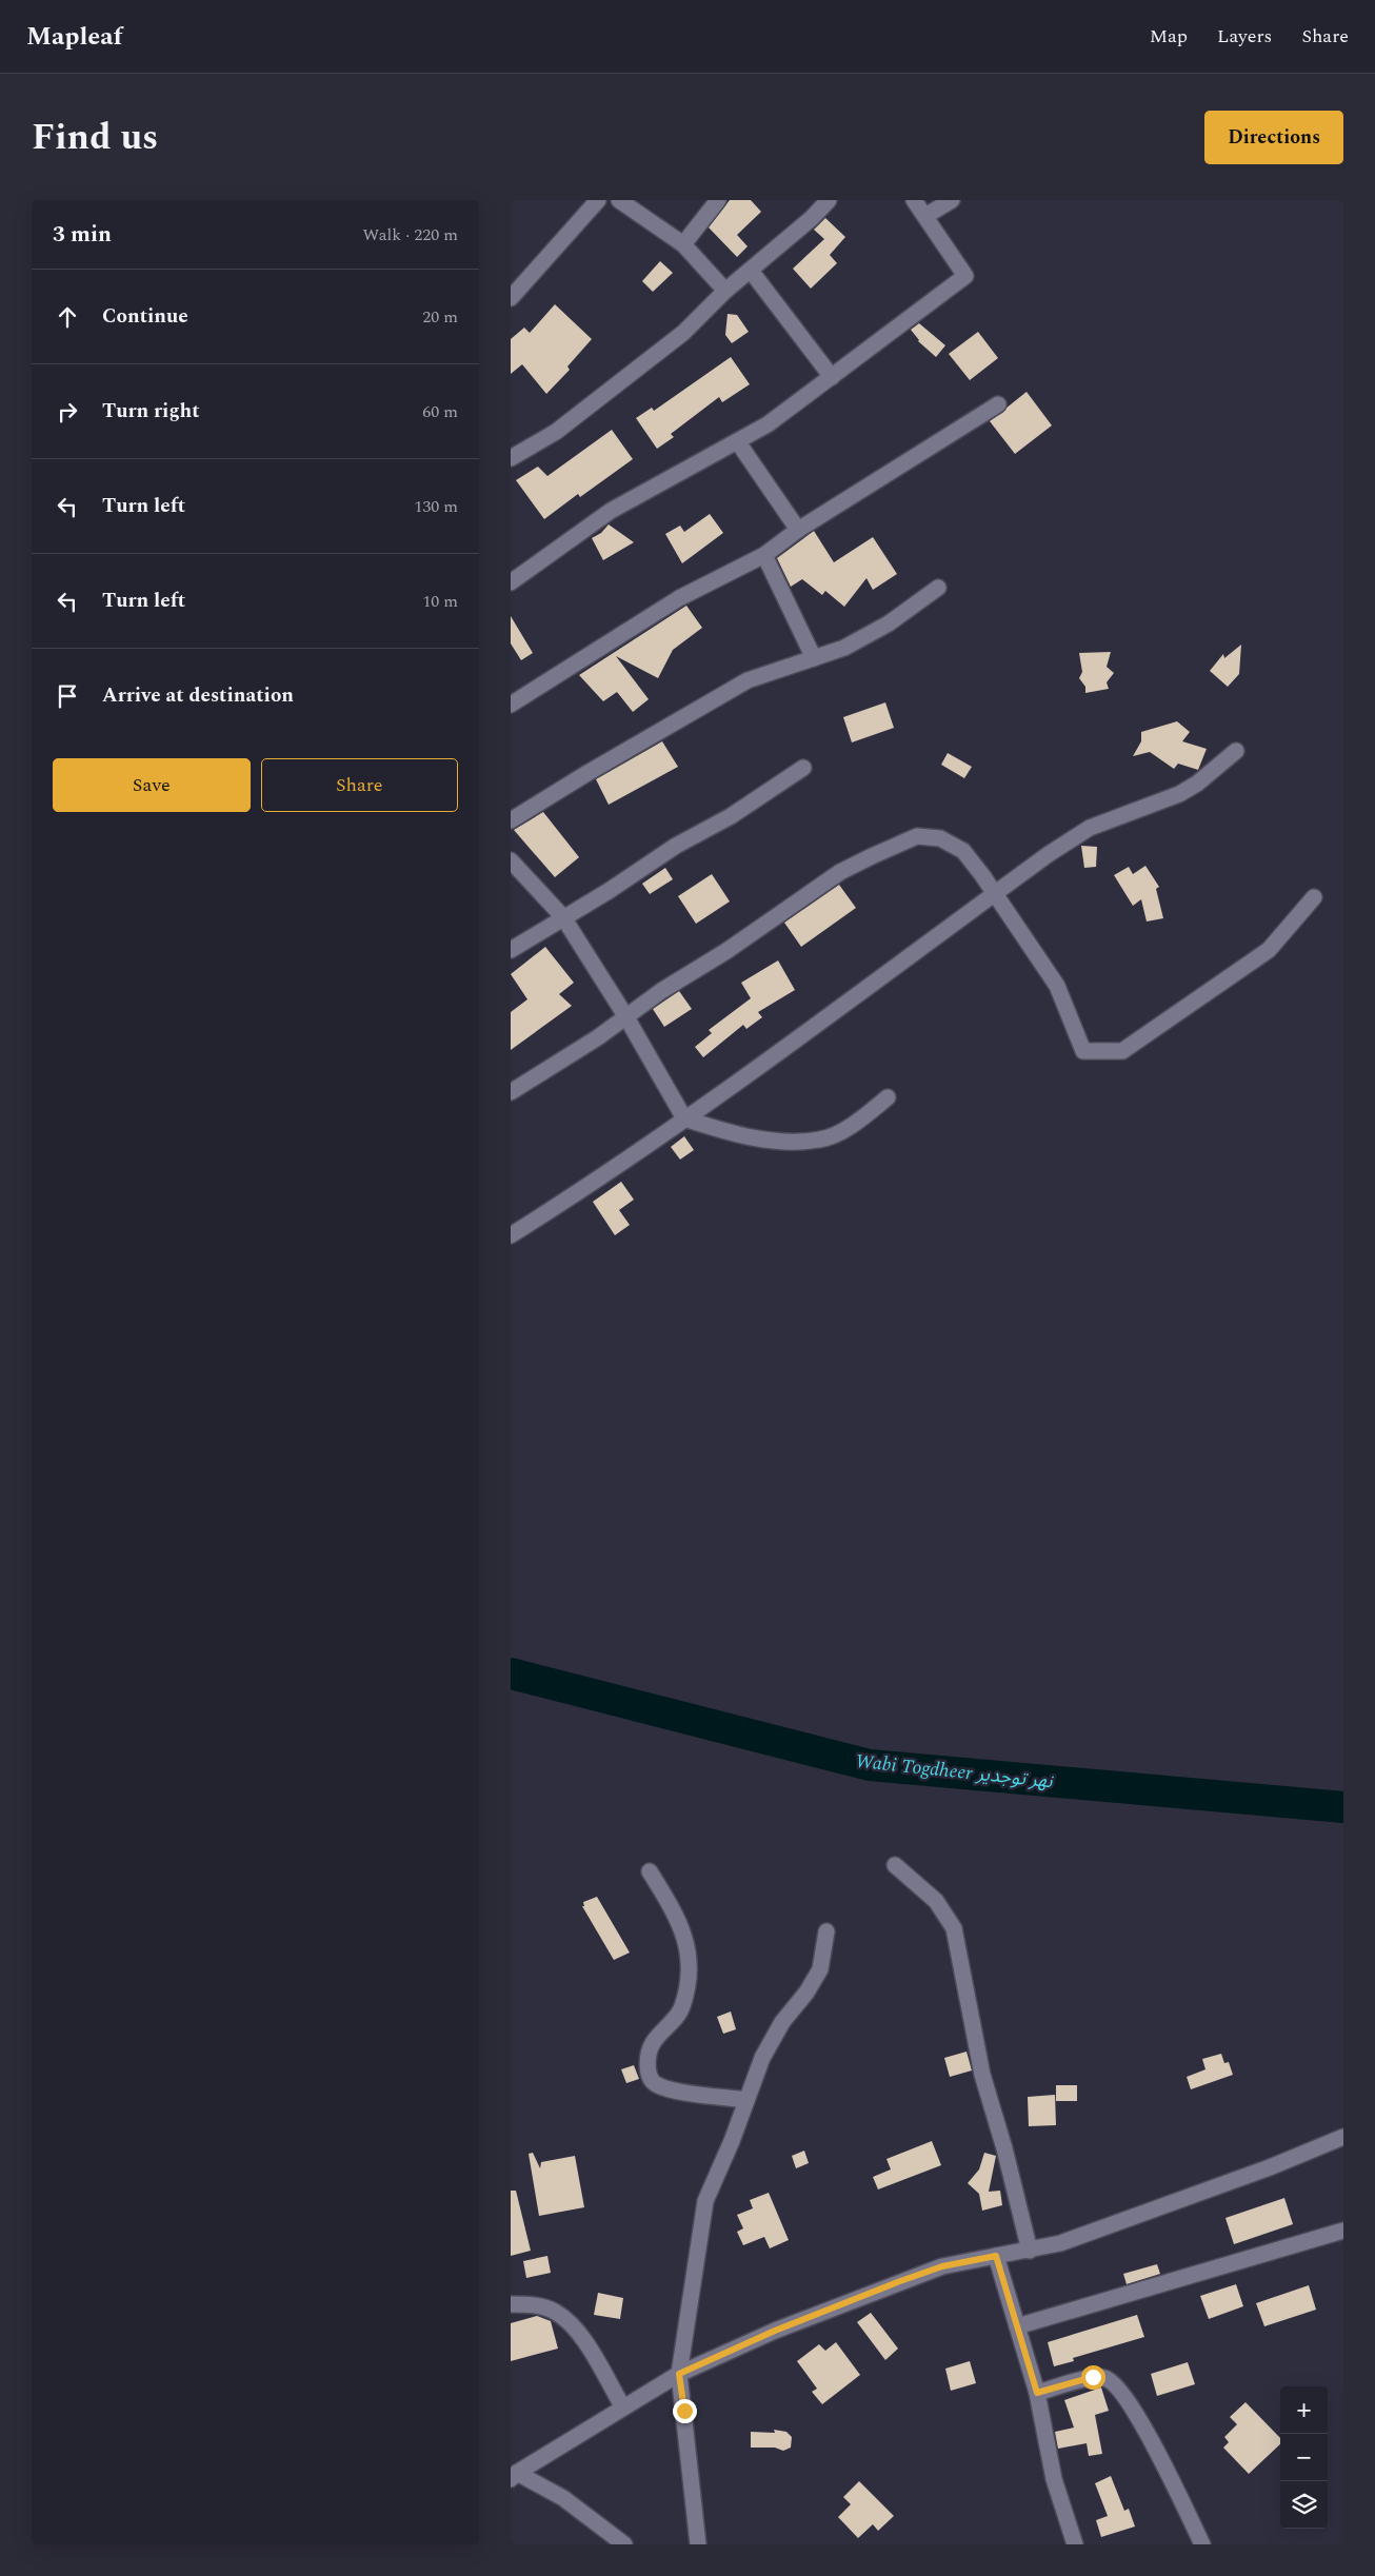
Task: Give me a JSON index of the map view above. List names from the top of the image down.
{
  "water": ["Wabi Togdheer نهر توجدير"],
  "page": {
    "header": "Mapleaf",
    "nav": ["Map", "Layers", "Share"],
    "title": "Find us",
    "buttons": [
      "Directions",
      ["Save", "Share"]
    ],
    "heading": ["3 min", "Walk · 220 m"],
    "list": [
      ["Continue", "20 m"],
      ["Turn right", "60 m"],
      ["Turn left", "130 m"],
      ["Turn left", "10 m"],
      "Arrive at destination"
    ],
    "map_buttons": ["+", "−"]
  }
}
